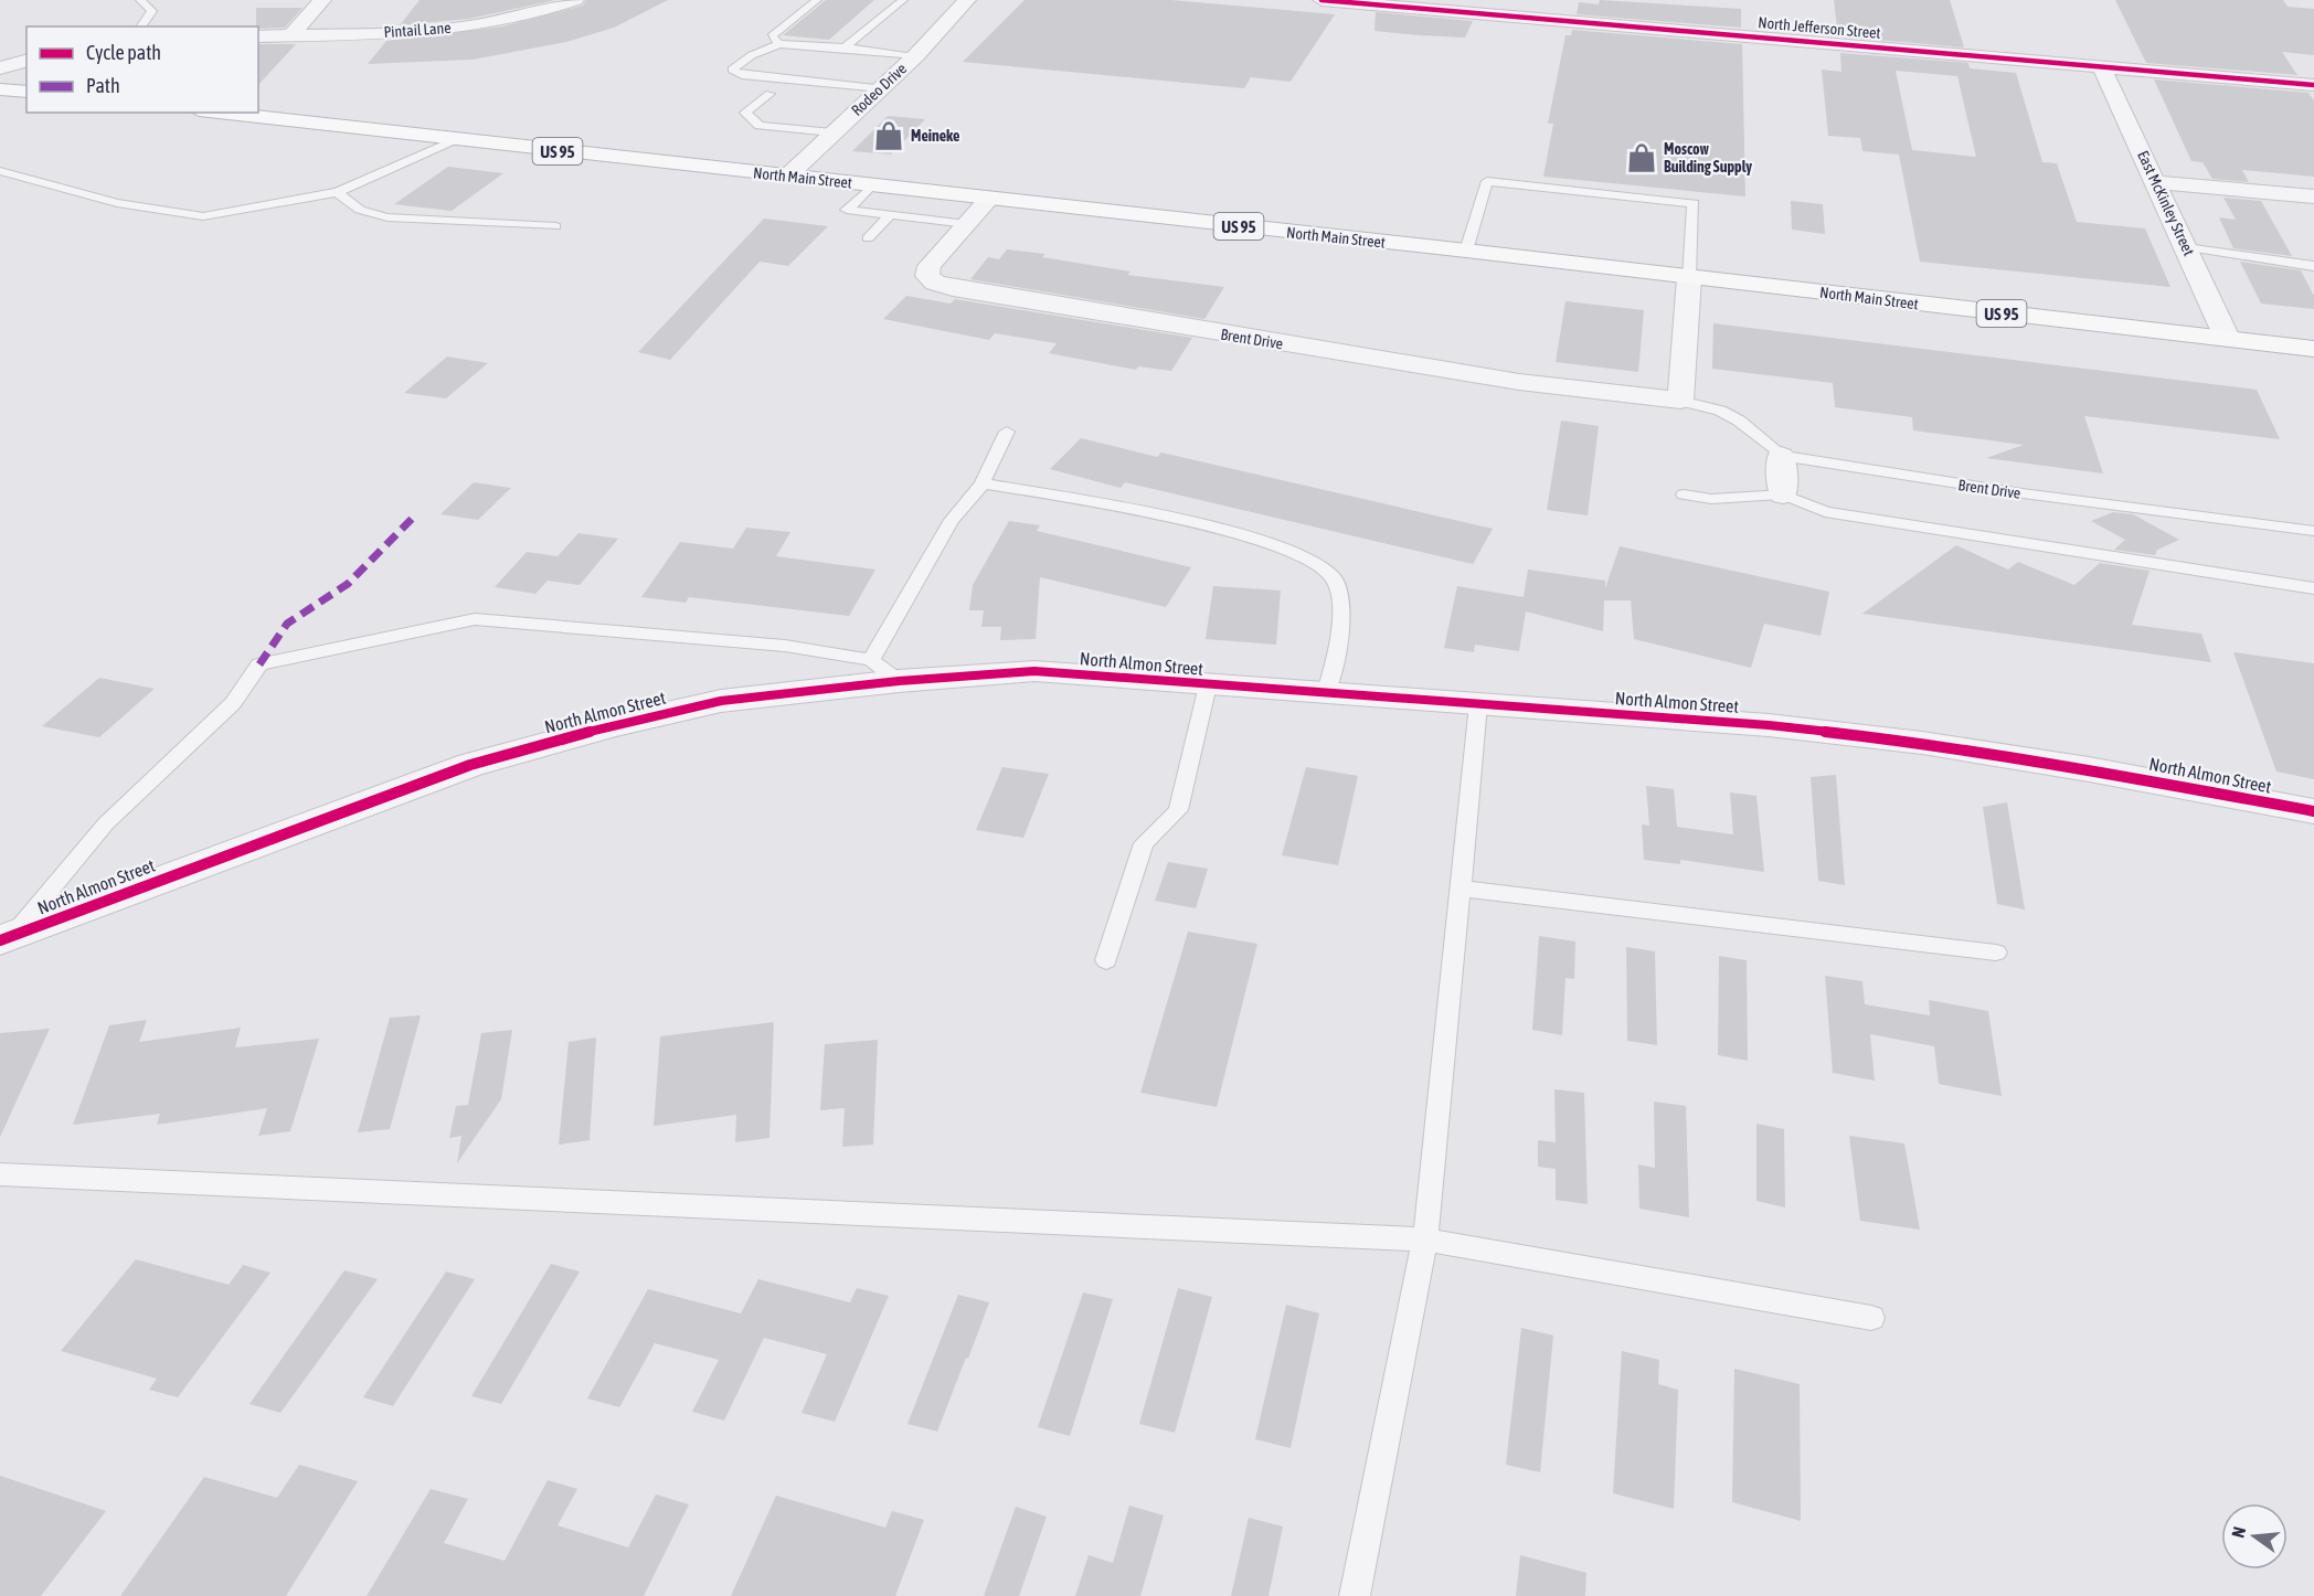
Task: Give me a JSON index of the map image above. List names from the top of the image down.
{
  "streets": {
    "highway": ["US 95", "North Main Street"],
    "street": [
      "North Jefferson Street",
      "Pintail Lane",
      "Rodeo Drive",
      "East McKinley Street",
      "Brent Drive",
      "North Almon Street"
    ]
  },
  "crossings": [
    ["North Jefferson Street", "East McKinley Street"],
    ["Rodeo Drive", "North Main Street"],
    ["North Main Street", "East McKinley Street"],
    ["North Main Street", "Brent Drive"]
  ],
  "places": {
    "shop": ["Meineke", "Moscow Building Supply"]
  },
  "legend": ["Cycle path", "Path"],
  "north": "left"
}
